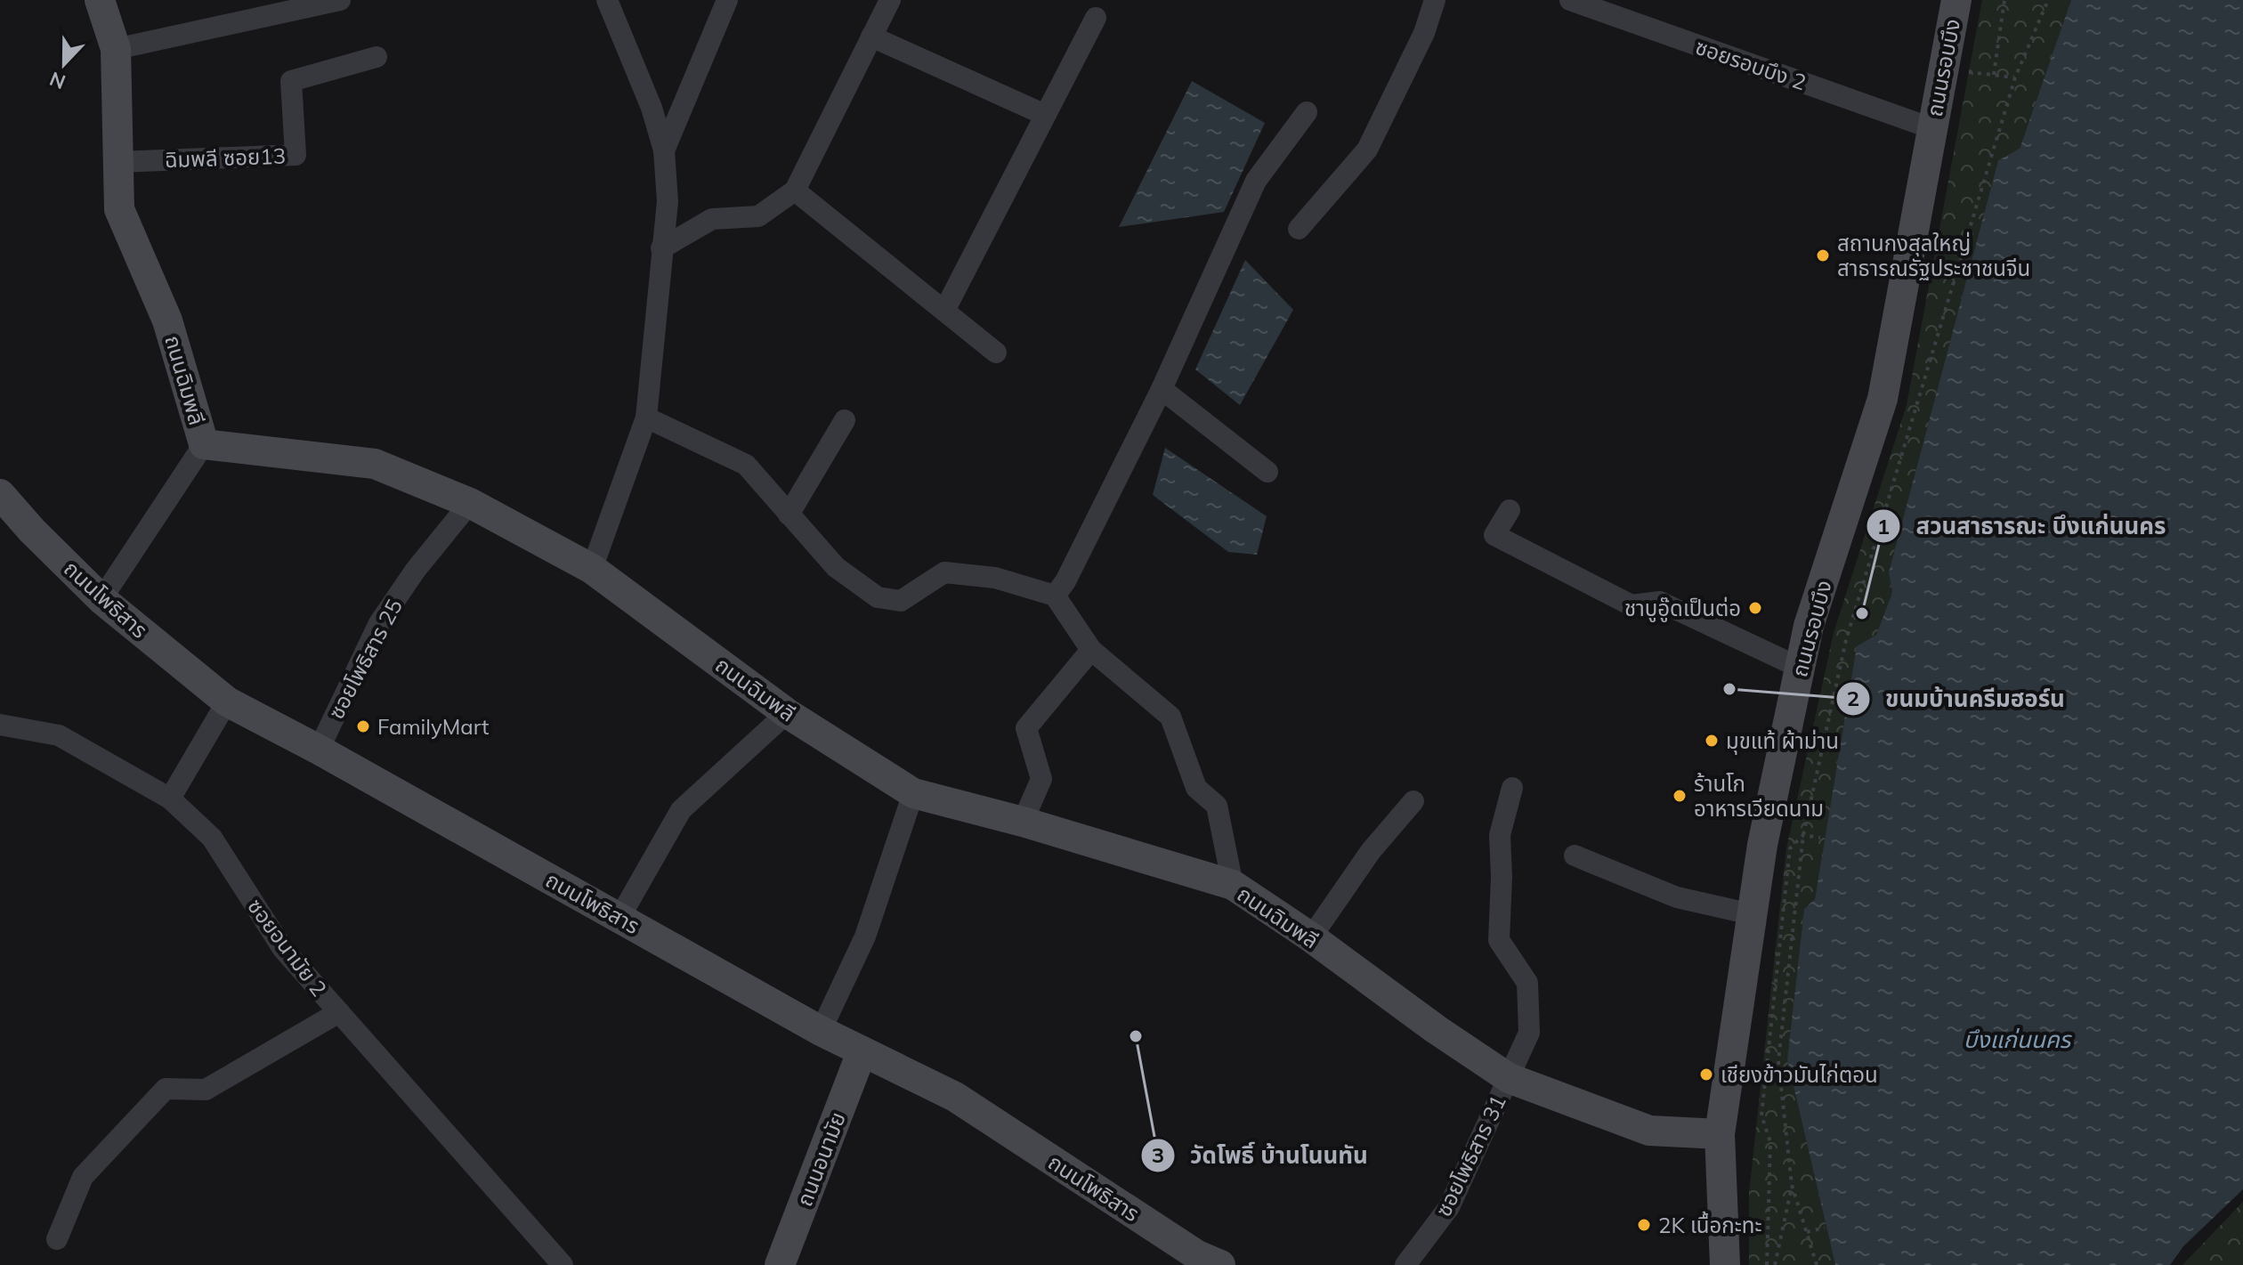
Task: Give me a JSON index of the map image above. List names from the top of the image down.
{
  "streets": {
    "street": [
      "ซอยรอบบึง 2",
      "ถนนรอบบึง",
      "ฉิมพลี ซอย13",
      "ถนนฉิมพลี",
      "ถนนโพธิสาร",
      "ซอยโพธิสาร 25",
      "ซอยอนามัย 2",
      "ซอยโพธิสาร 31",
      "ถนนอนามัย"
    ]
  },
  "crossings": [
    ["ซอยรอบบึง 2", "ถนนรอบบึง"],
    ["ถนนรอบบึง", "ถนนฉิมพลี"],
    ["ฉิมพลี ซอย13", "ถนนฉิมพลี"],
    ["ถนนฉิมพลี", "ซอยโพธิสาร 25"],
    ["ถนนฉิมพลี", "ซอยโพธิสาร 31"],
    ["ถนนโพธิสาร", "ซอยโพธิสาร 25"],
    ["ถนนโพธิสาร", "ถนนอนามัย"]
  ],
  "water": ["บึงแก่นนคร"],
  "places": [
    "สถานกงสุลใหญ่ สาธารณรัฐประชาชนจีน",
    "ชาบูอู๊ดเป็นต่อ",
    "สวนสาธารณะ บึงแก่นนคร",
    "ขนมบ้านครีมฮอร์น",
    "FamilyMart",
    "มุขแท้ ผ้าม่าน",
    "ร้านโก อาหารเวียดนาม",
    "วัดโพธิ์ บ้านโนนทัน",
    "เชียงข้าวมันไก่ตอน",
    "2K เนื้อกะทะ"
  ],
  "north": "bottom"
}
